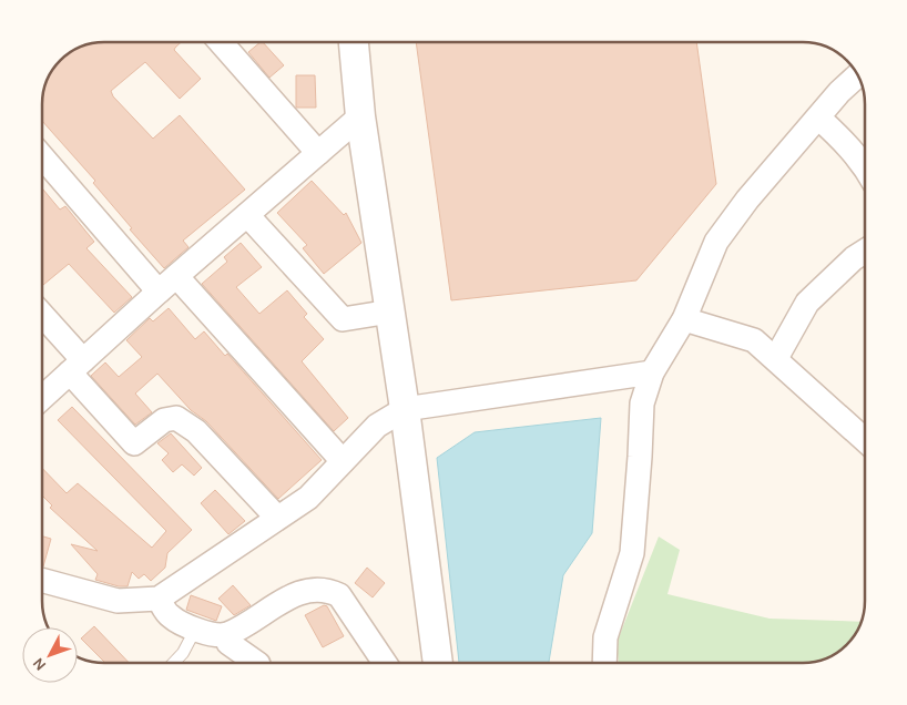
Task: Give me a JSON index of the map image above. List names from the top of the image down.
{
  "north": "bottom left"
}
